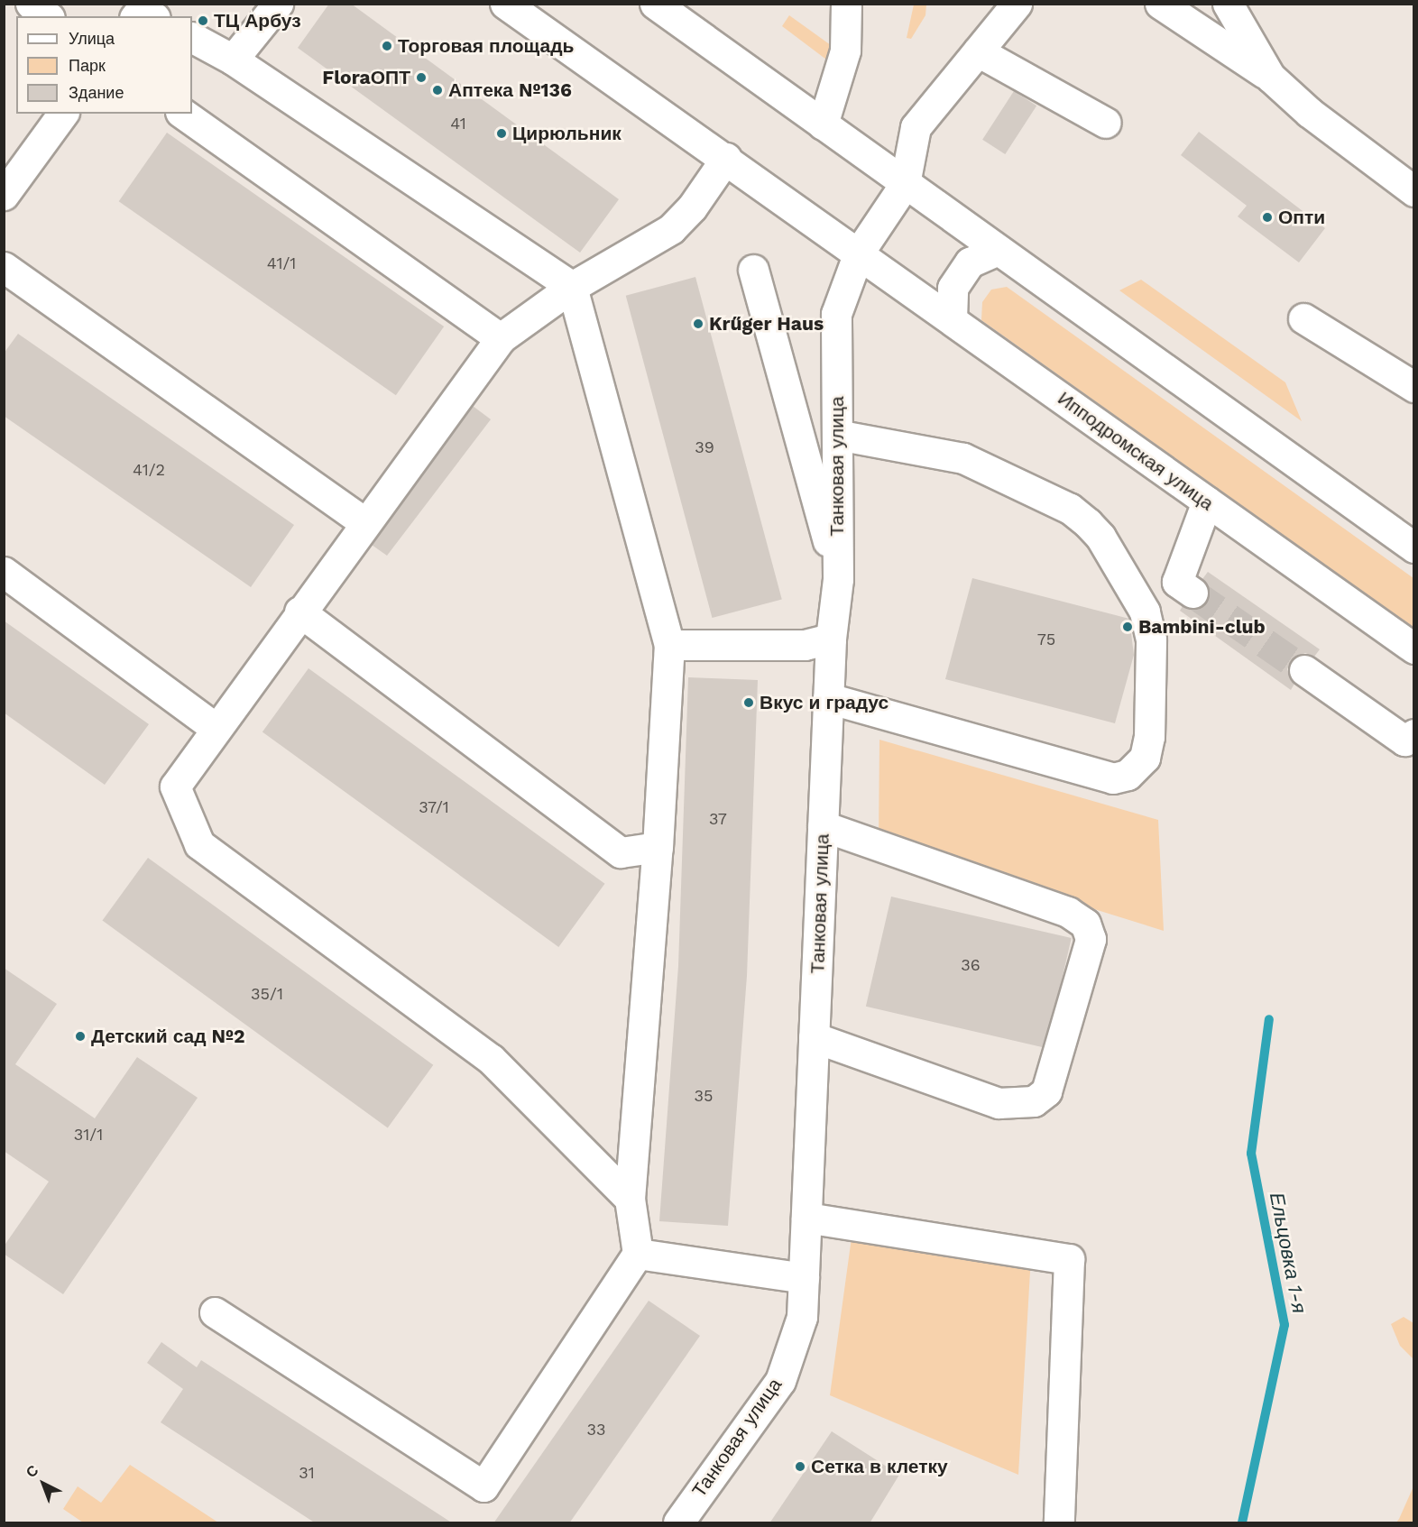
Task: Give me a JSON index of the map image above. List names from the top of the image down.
{
  "streets": {
    "main road": ["Ипподромская улица", "Танковая улица"]
  },
  "crossings": [
    ["Ипподромская улица", "Танковая улица"]
  ],
  "water": ["Ельцовка 1-я"],
  "places": [
    "ТЦ Арбуз",
    "Торговая площадь",
    "FloraОПТ",
    "Аптека №136",
    "Цирюльник",
    "Опти",
    "Krűger Haus",
    "Bambini-club",
    "Вкус и градус",
    "Детский сад №2",
    "Сетка в клетку"
  ],
  "house_numbers": [
    "41",
    "41/1",
    "39",
    "41/2",
    "75",
    "37/1",
    "37",
    "36",
    "35/1",
    "35",
    "31/1",
    "33",
    "31"
  ],
  "legend": ["Улица", "Парк", "Здание"],
  "north": "top left"
}
